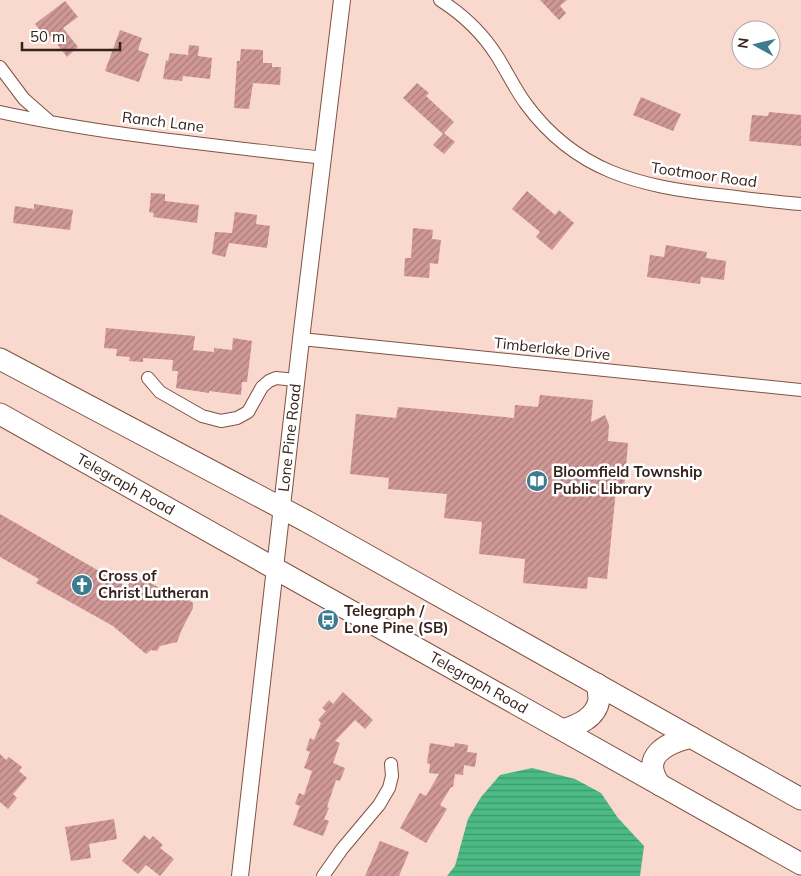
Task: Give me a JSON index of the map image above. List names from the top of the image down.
{
  "streets": {
    "highway": ["Telegraph Road"],
    "street": [
      "Ranch Lane",
      "Tootmoor Road",
      "Timberlake Drive",
      "Lone Pine Road"
    ]
  },
  "crossings": [
    ["Ranch Lane", "Lone Pine Road"],
    ["Timberlake Drive", "Lone Pine Road"],
    ["Lone Pine Road", "Telegraph Road"]
  ],
  "places": {
    "library": ["Bloomfield Township Public Library"],
    "church": ["Cross of Christ Lutheran"],
    "bus stop": ["Telegraph / Lone Pine (SB)"]
  },
  "scale_bar": "50 m",
  "north": "left"
}
